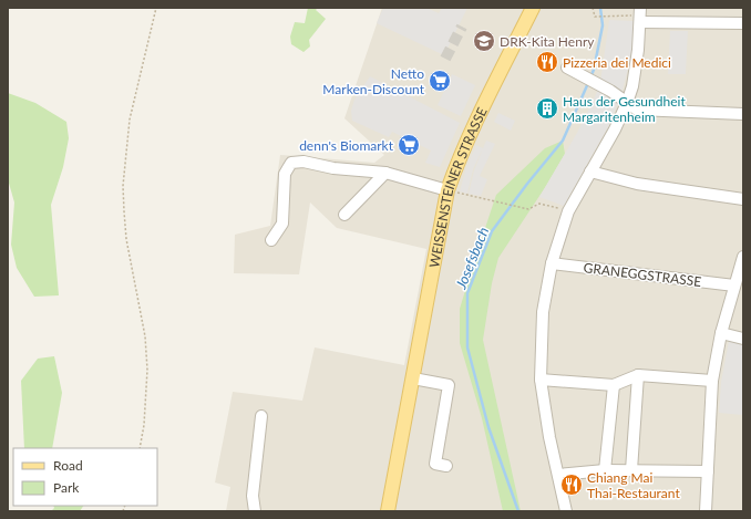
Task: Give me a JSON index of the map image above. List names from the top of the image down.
{
  "streets": {
    "main road": ["WEISSENSTEINER STRASSE"],
    "street": ["GRANEGGSTRASSE"]
  },
  "water": ["Josefsbach"],
  "places": {
    "school or university": ["DRK-Kita Henry"],
    "restaurant": ["Pizzeria dei Medici", "Chiang Mai Thai-Restaurant"],
    "supermarket": ["Netto Marken-Discount", "denn's Biomarkt"],
    "building": ["Haus der Gesundheit Margaritenheim"]
  },
  "legend": ["Road", "Park"]
}
